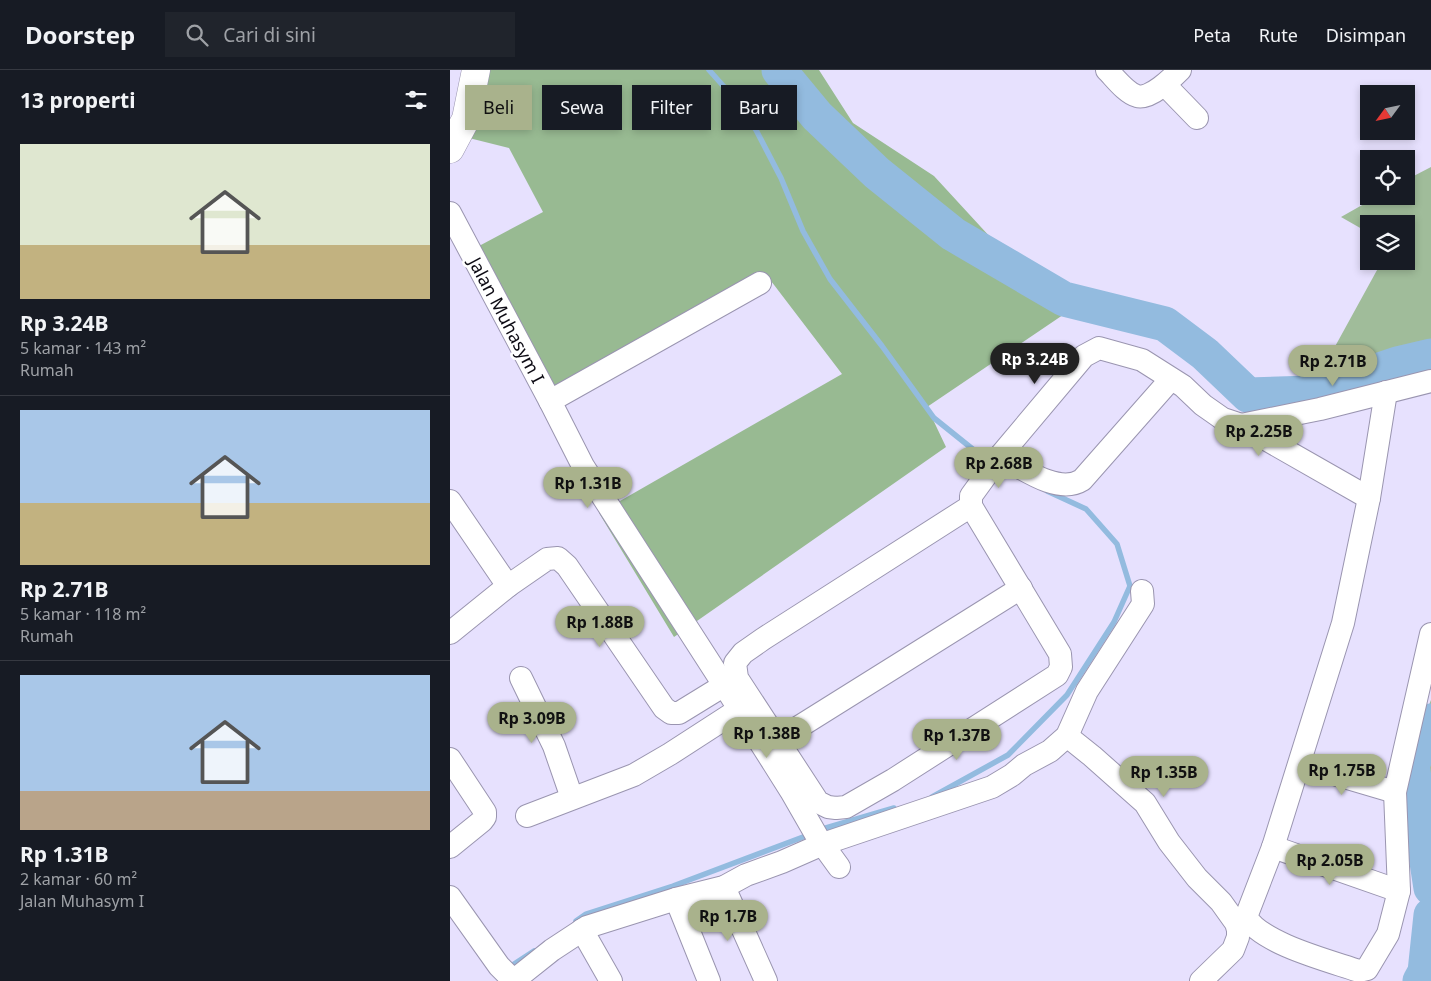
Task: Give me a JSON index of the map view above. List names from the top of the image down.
{
  "streets": {
    "street": ["Jalan Muhasym I"]
  },
  "north": "bottom left",
  "page": {
    "header": "Doorstep",
    "search": "Cari di sini",
    "nav": ["Peta", "Rute", "Disimpan"],
    "heading": "13 properti",
    "chip": [
      "Beli",
      "Sewa",
      "Filter",
      "Baru"
    ],
    "list": [
      {
        "name": "Rp 3.24B",
        "note": "5 kamar · 143 m² · Rumah"
      },
      {
        "name": "Rp 2.71B",
        "note": "5 kamar · 118 m² · Rumah"
      },
      {
        "name": "Rp 1.31B",
        "note": "2 kamar · 60 m² · Jalan Muhasym I"
      }
    ],
    "price": [
      "Rp 3.24B",
      "Rp 2.71B",
      "Rp 2.25B",
      "Rp 2.68B",
      "Rp 1.31B",
      "Rp 1.88B",
      "Rp 3.09B",
      "Rp 1.38B",
      "Rp 1.37B",
      "Rp 1.75B",
      "Rp 1.35B",
      "Rp 2.05B",
      "Rp 1.7B"
    ]
  }
}
